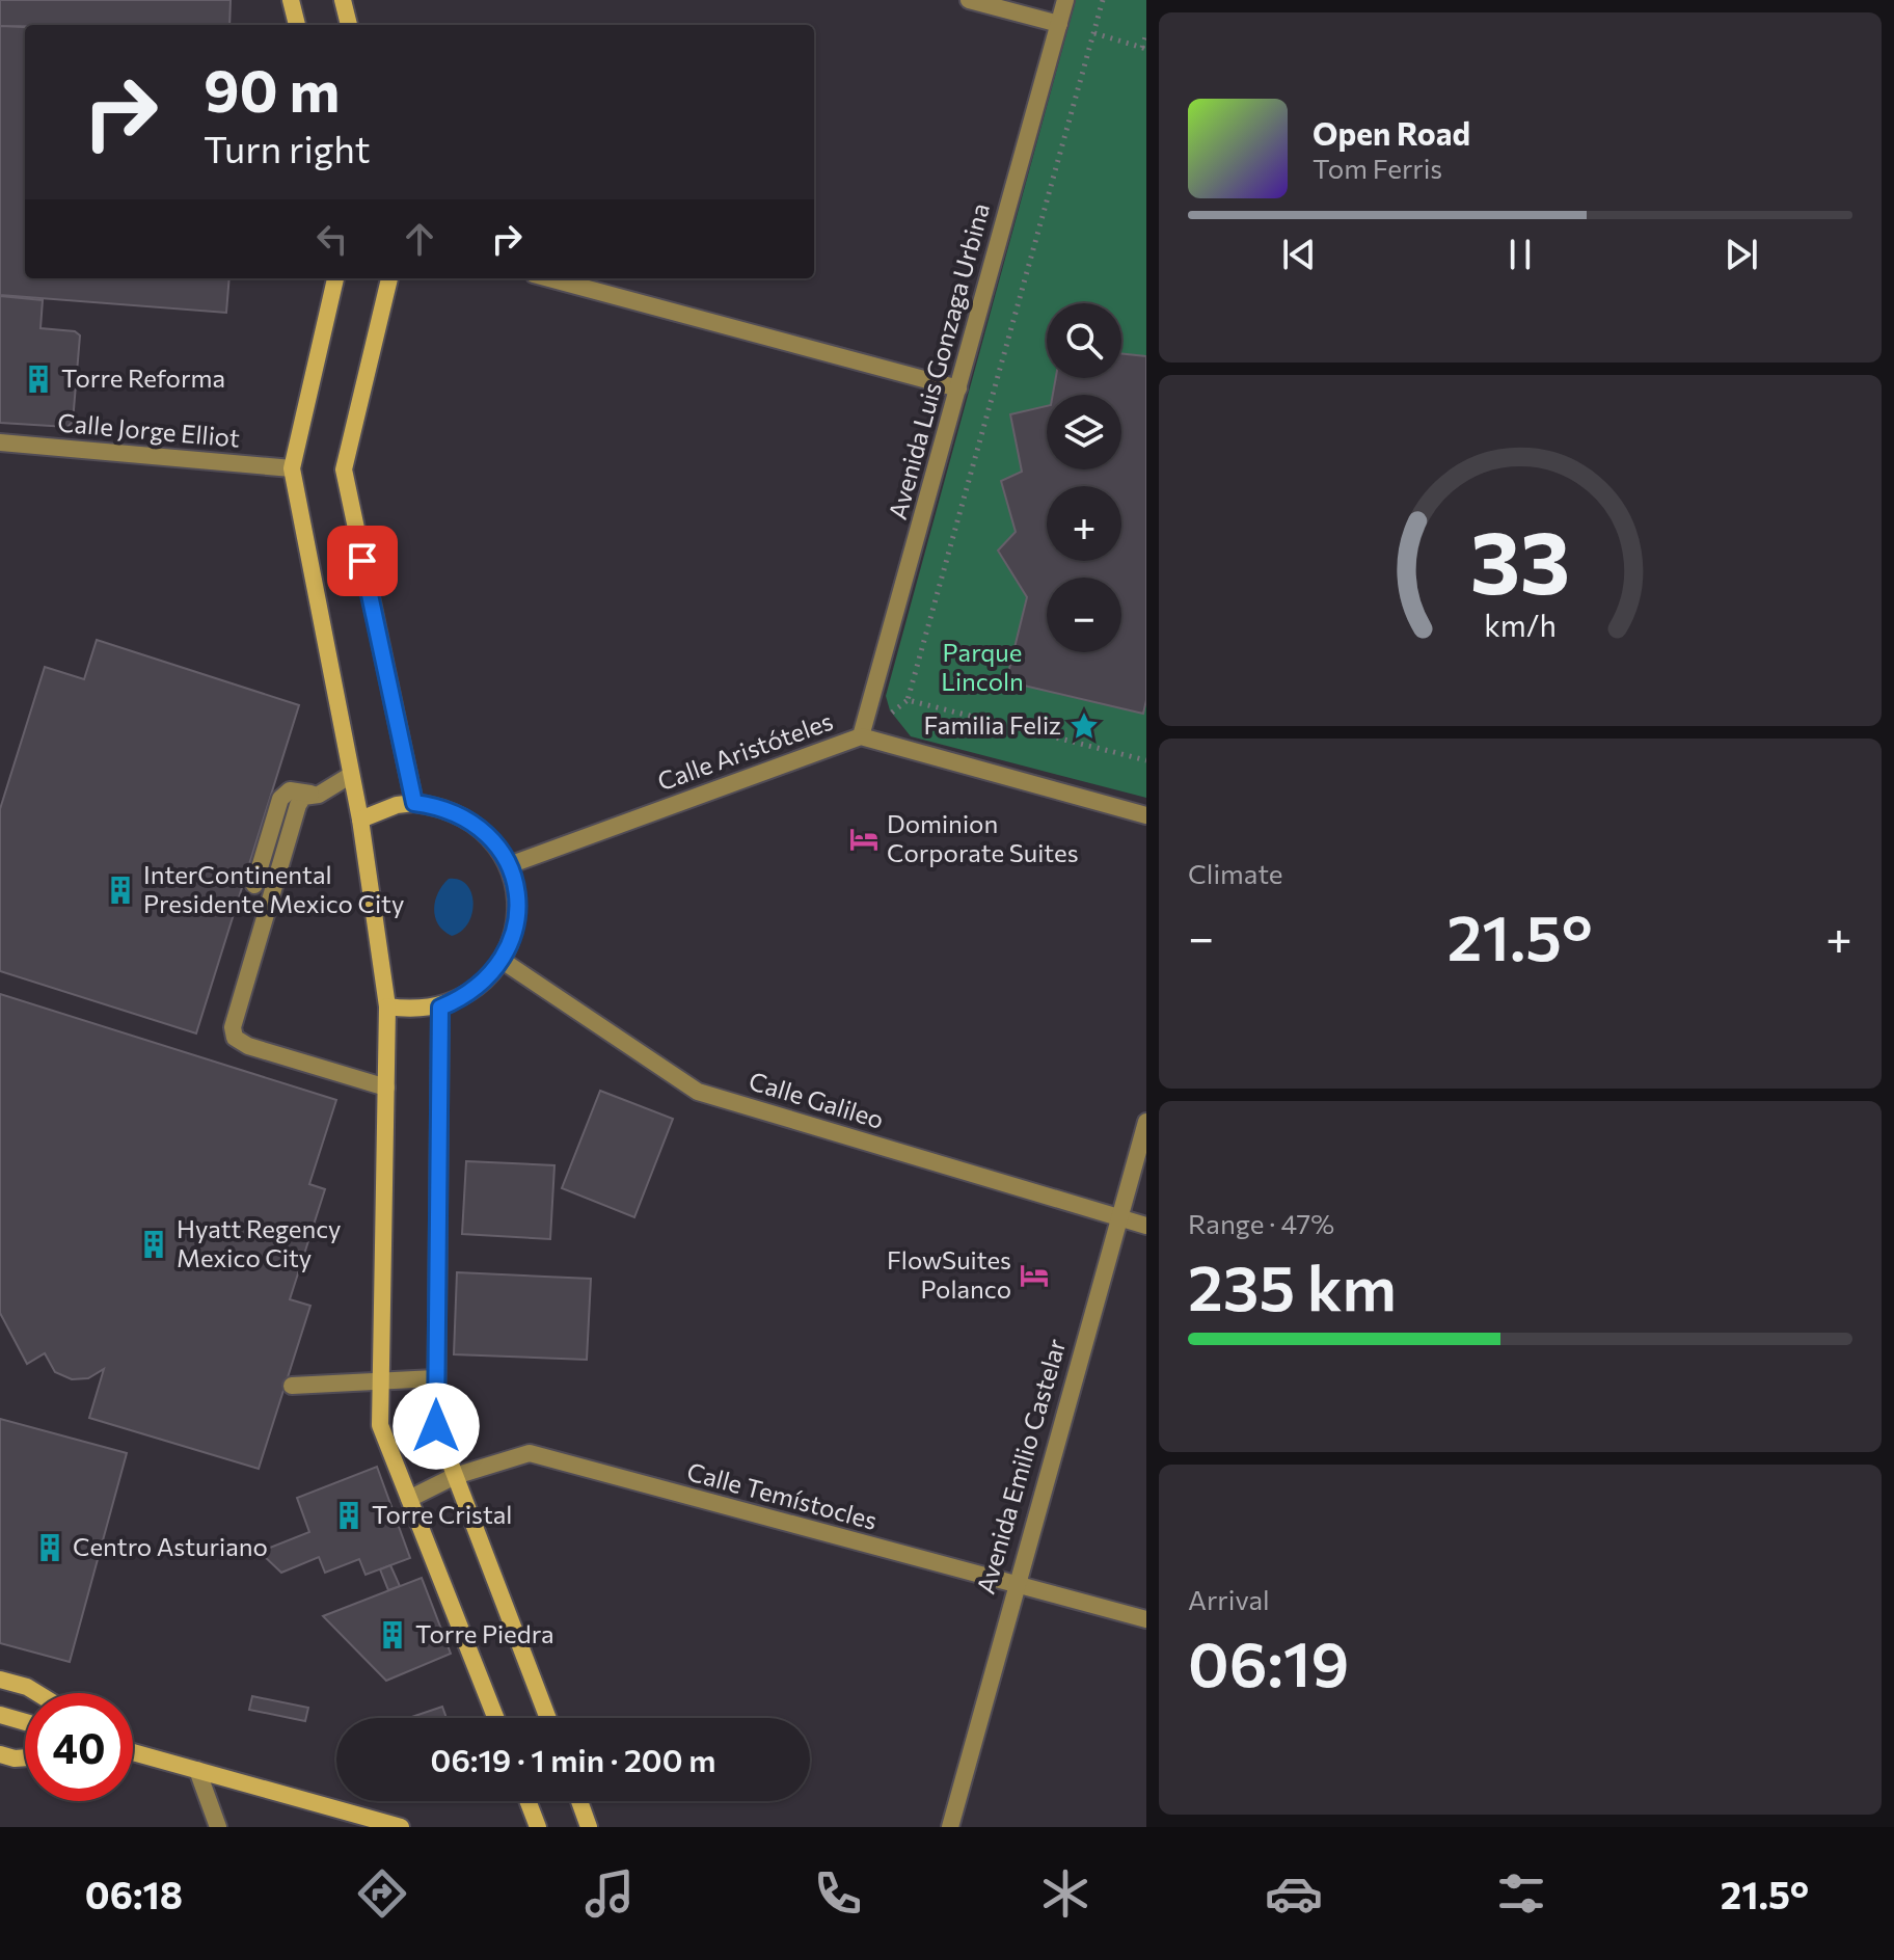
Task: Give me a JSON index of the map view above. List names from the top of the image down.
{
  "streets": {
    "street": [
      "Avenida Luis Gonzaga Urbina",
      "Calle Jorge Elliot",
      "Calle Aristóteles",
      "Calle Galileo",
      "Avenida Emilio Castelar",
      "Calle Temístocles"
    ]
  },
  "crossings": [
    ["Avenida Luis Gonzaga Urbina", "Calle Aristóteles"],
    ["Calle Aristóteles", "Calle Galileo"],
    ["Calle Galileo", "Avenida Emilio Castelar"],
    ["Avenida Emilio Castelar", "Calle Temístocles"]
  ],
  "parks": ["Parque Lincoln"],
  "places": {
    "building": [
      "Torre Reforma",
      "InterContinental Presidente Mexico City",
      "Hyatt Regency Mexico City",
      "Torre Cristal",
      "Centro Asturiano",
      "Torre Piedra"
    ],
    "place": ["Familia Feliz"],
    "hotel": ["Dominion Corporate Suites", "FlowSuites Polanco"]
  },
  "page": {
    "turn": ["90 m", "Turn right"],
    "song": ["Open Road", "Tom Ferris"],
    "map_buttons": ["+", "−"],
    "tile": [
      "Climate",
      ["Range · 47%", "235 km"],
      ["Arrival", "06:19"]
    ],
    "heat": ["−", "21.5°", "+"],
    "limit": "40",
    "trip": "06:19 · 1 min · 200 m",
    "tabs": ["06:18", "21.5°"],
    "gauge": ["33", "km/h"]
  }
}
